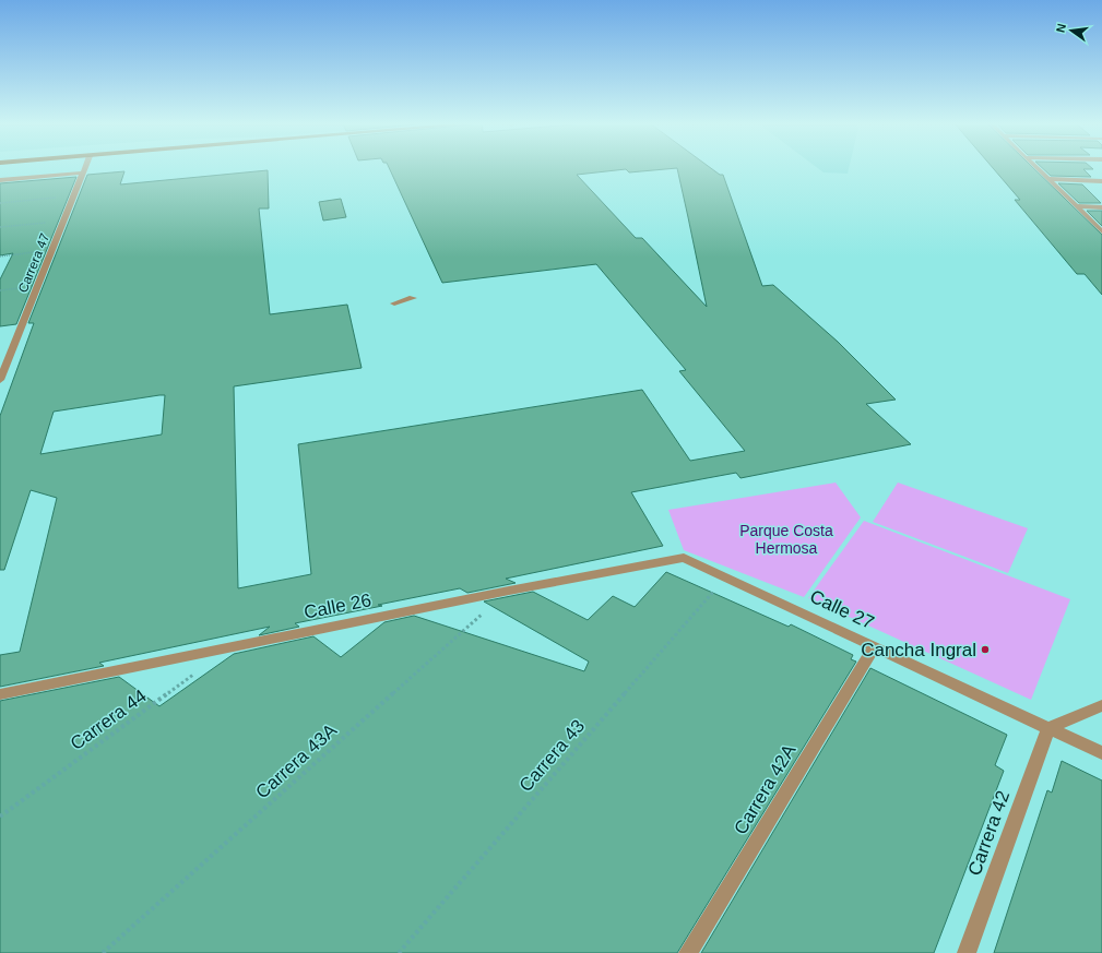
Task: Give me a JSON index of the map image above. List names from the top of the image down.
{
  "streets": {
    "street": [
      "Carrera 47",
      "Calle 26",
      "Calle 27",
      "Carrera 42A",
      "Carrera 42"
    ],
    "path": ["Carrera 44", "Carrera 43", "Carrera 43A"]
  },
  "crossings": [
    ["Calle 26", "Calle 27"],
    ["Calle 26", "Carrera 43A"],
    ["Calle 27", "Carrera 43"],
    ["Calle 27", "Carrera 42A"],
    ["Calle 27", "Carrera 42"]
  ],
  "parks": ["Parque Costa Hermosa"],
  "places": ["Cancha Ingral"],
  "north": "left"
}
